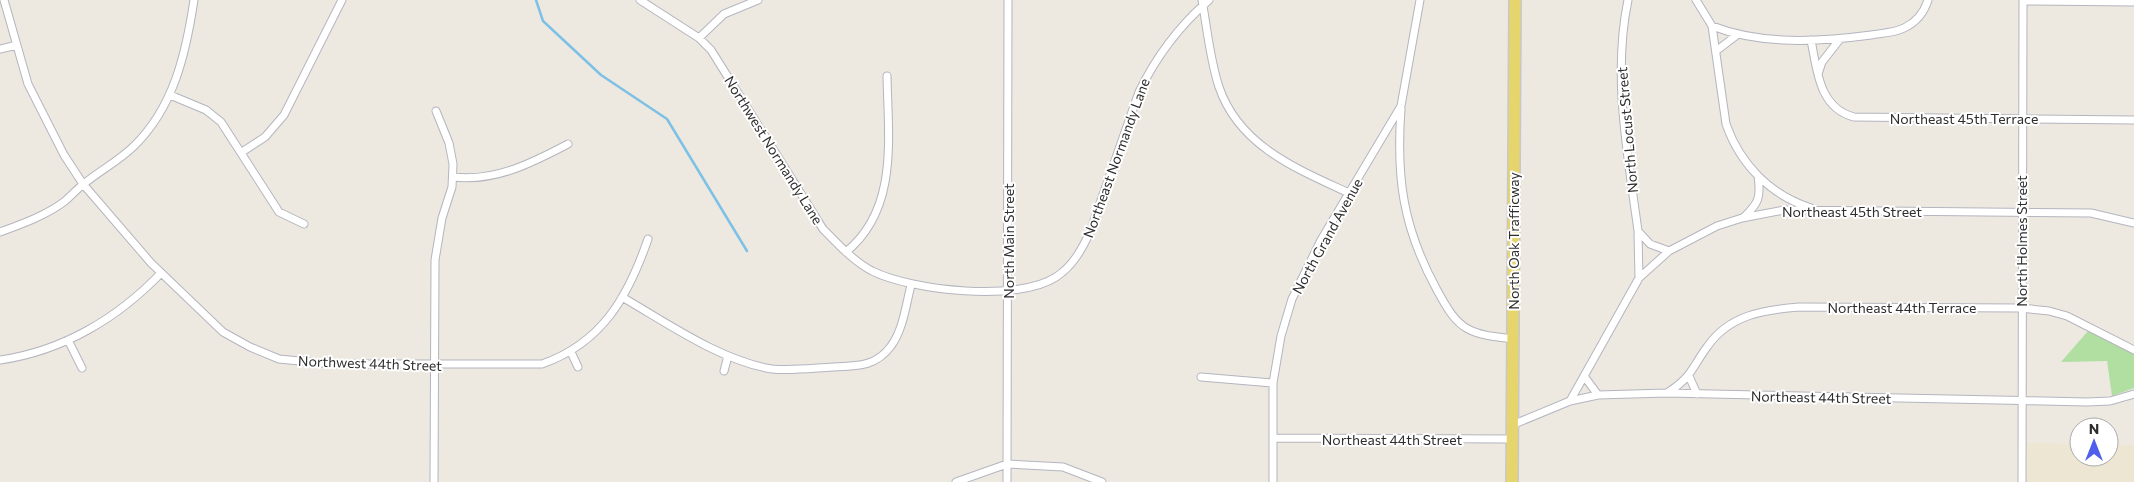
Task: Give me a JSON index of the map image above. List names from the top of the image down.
{
  "streets": {
    "main road": ["North Oak Trafficway"],
    "street": [
      "Northeast 45th Terrace",
      "North Locust Street",
      "Northwest Normandy Lane",
      "Northeast Normandy Lane",
      "Northeast 45th Street",
      "North Grand Avenue",
      "North Main Street",
      "North Holmes Street",
      "Northeast 44th Terrace",
      "Northwest 44th Street",
      "Northeast 44th Street"
    ]
  },
  "crossings": [
    ["Northeast 45th Terrace", "North Holmes Street"],
    ["North Locust Street", "Northeast 45th Street"],
    ["Northwest Normandy Lane", "Northeast Normandy Lane"],
    ["Northwest Normandy Lane", "North Main Street"],
    ["Northeast Normandy Lane", "North Main Street"],
    ["Northeast 45th Street", "North Holmes Street"],
    ["Northeast 45th Street", "Northeast 44th Street"],
    ["North Grand Avenue", "Northeast 44th Street"],
    ["North Oak Trafficway", "Northeast 44th Street"],
    ["North Holmes Street", "Northeast 44th Terrace"],
    ["North Holmes Street", "Northeast 44th Street"],
    ["Northeast 44th Terrace", "Northeast 44th Street"]
  ],
  "north": "top"
}
